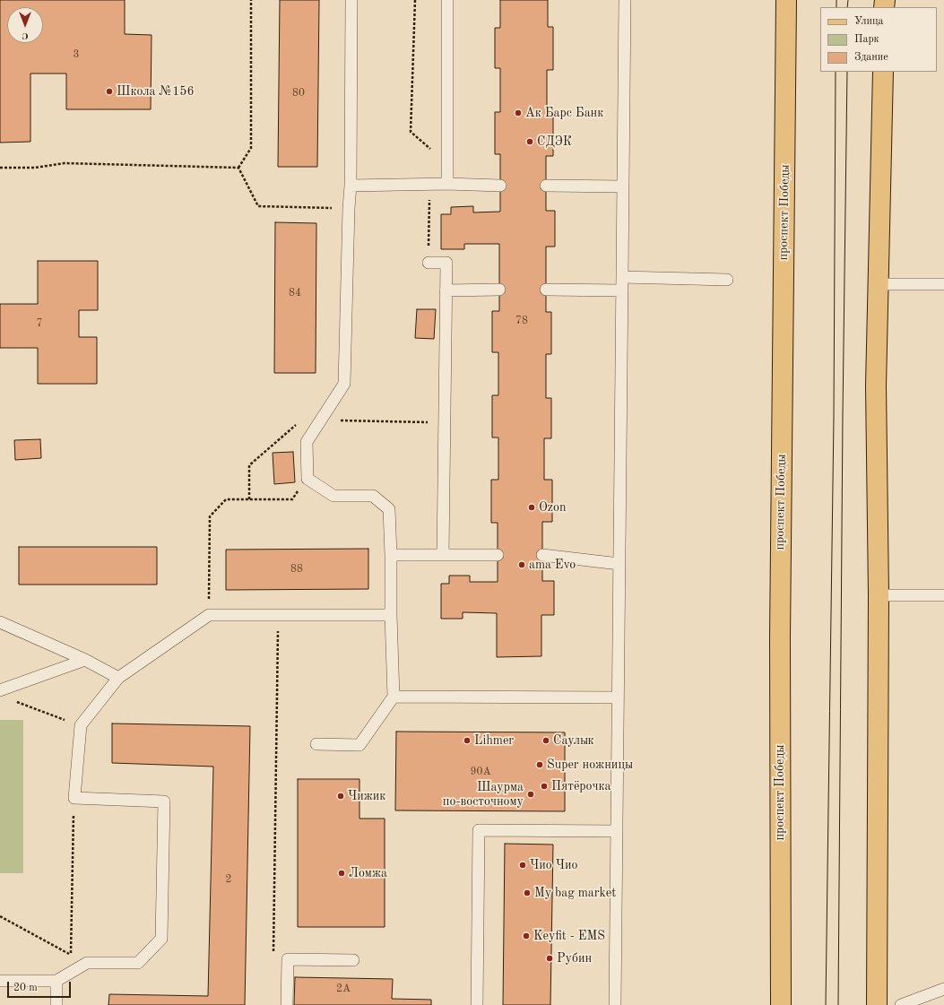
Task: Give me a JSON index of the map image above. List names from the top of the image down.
{
  "streets": {
    "main road": ["проспект Победы"]
  },
  "places": [
    "Школа №156",
    "Ак Барс Банк",
    "СДЭК",
    "Ozon",
    "ama Evo",
    "Lihmer",
    "Саулык",
    "Super ножницы",
    "Пятёрочка",
    "Шаурма по-восточному",
    "Чижик",
    "Чио Чио",
    "Ломжа",
    "My bag market",
    "Keyfit - EMS",
    "Рубин"
  ],
  "house_numbers": [
    "3",
    "80",
    "84",
    "78",
    "7",
    "88",
    "90А",
    "2",
    "2А"
  ],
  "legend": ["Улица", "Парк", "Здание"],
  "scale_bar": "20 m",
  "north": "bottom"
}
